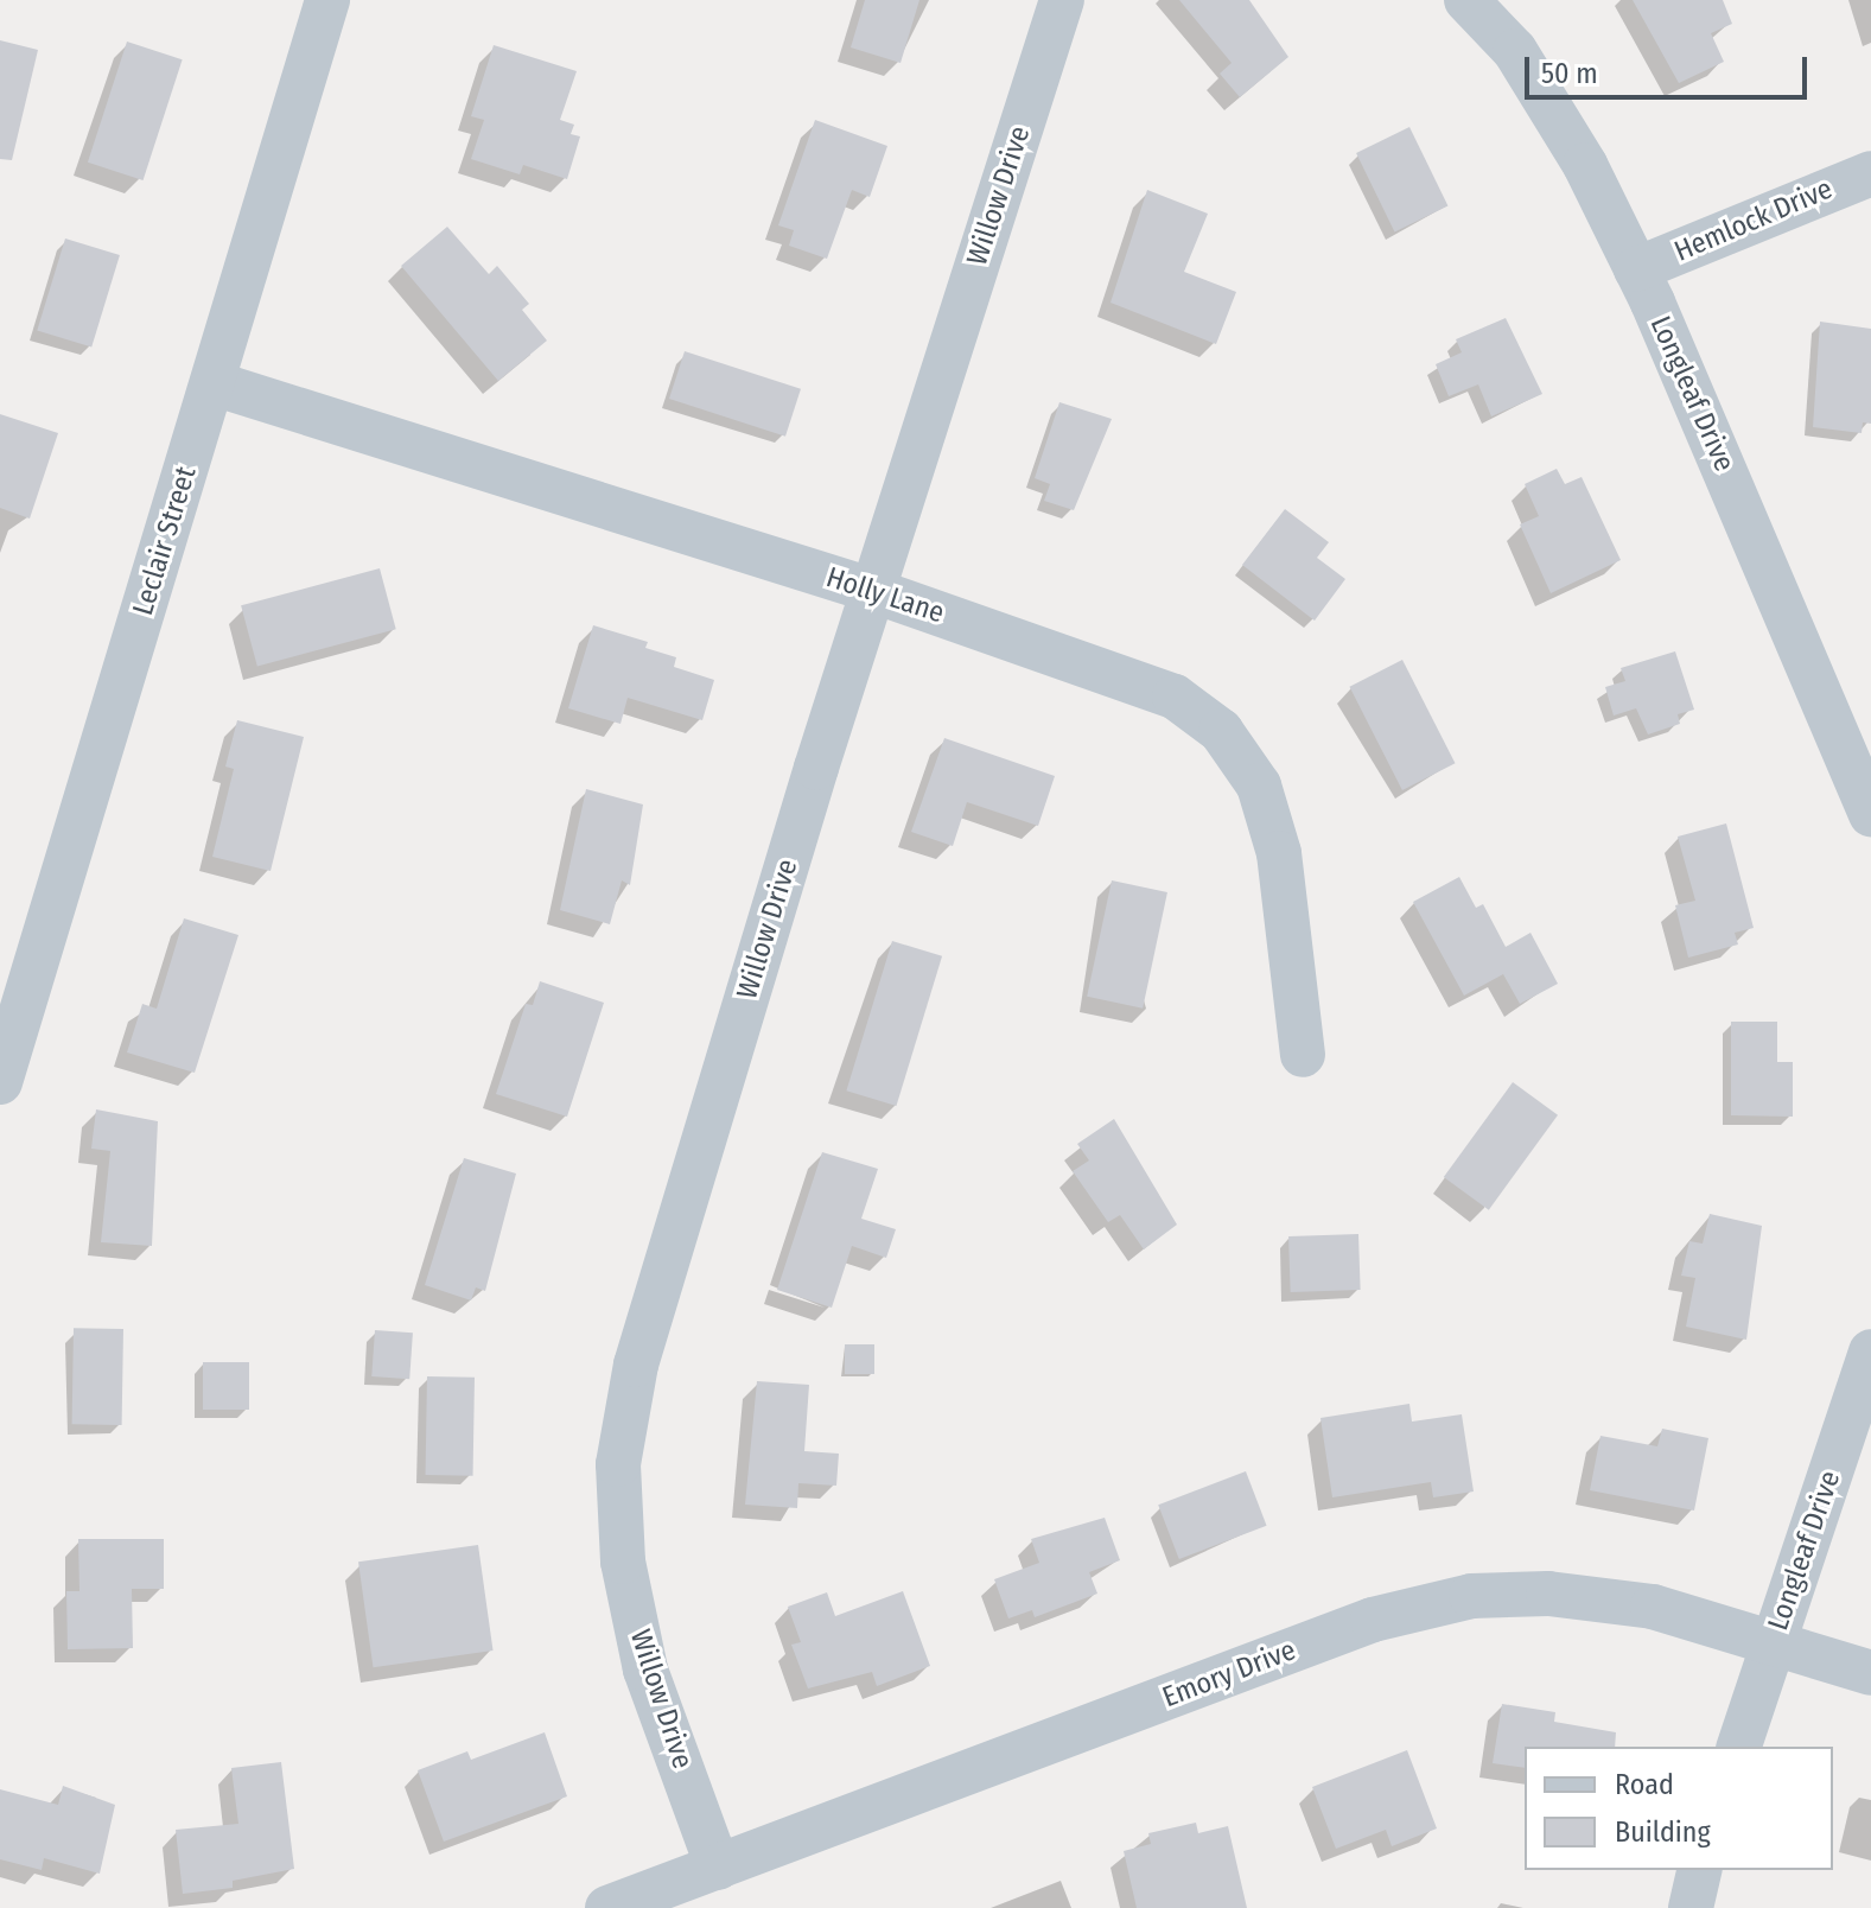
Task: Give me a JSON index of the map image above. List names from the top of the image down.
{
  "streets": {
    "street": [
      "Willow Drive",
      "Hemlock Drive",
      "Longleaf Drive",
      "Leclair Street",
      "Holly Lane",
      "Emory Drive"
    ]
  },
  "crossings": [
    ["Willow Drive", "Holly Lane"],
    ["Willow Drive", "Emory Drive"],
    ["Hemlock Drive", "Longleaf Drive"],
    ["Longleaf Drive", "Emory Drive"],
    ["Leclair Street", "Holly Lane"]
  ],
  "legend": ["Road", "Building"],
  "scale_bar": "50 m"
}
